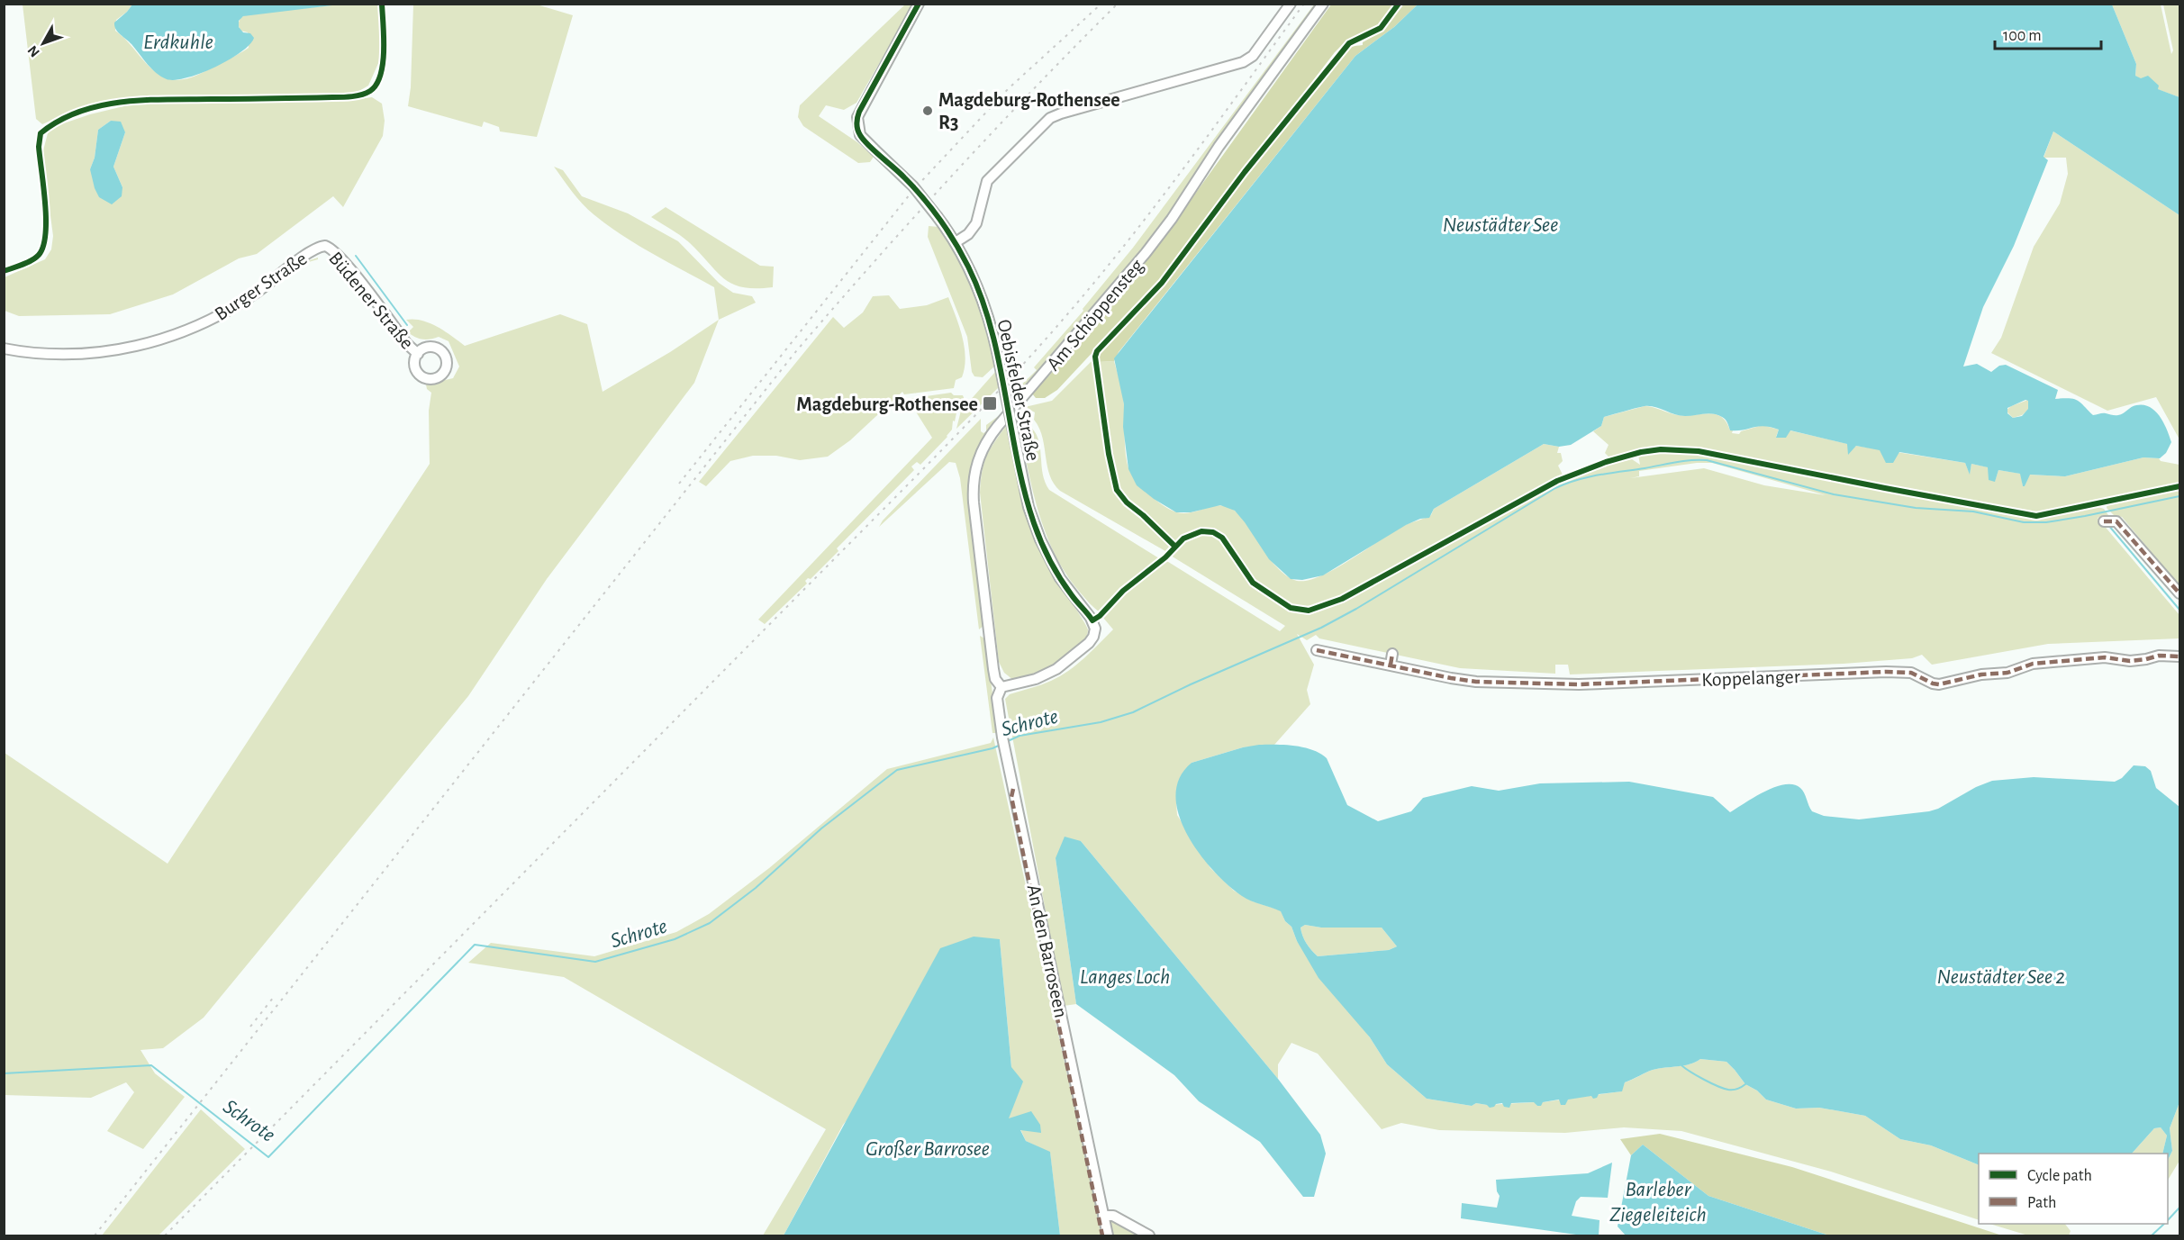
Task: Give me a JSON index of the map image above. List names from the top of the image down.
{
  "streets": {
    "street": [
      "Burger Straße",
      "Büdener Straße",
      "Am Schöppensteg",
      "Oebisfelder Straße",
      "Koppelanger",
      "An den Barroseen"
    ]
  },
  "crossings": [
    ["Burger Straße", "Büdener Straße"],
    ["Am Schöppensteg", "Oebisfelder Straße"],
    ["Am Schöppensteg", "An den Barroseen"],
    ["Oebisfelder Straße", "An den Barroseen"]
  ],
  "water": [
    "Erdkuhle",
    "Neustädter See",
    "Schrote",
    "Langes Loch",
    "Neustädter See 2",
    "Großer Barrosee",
    "Barleber Ziegeleiteich"
  ],
  "places": {
    "other": ["Magdeburg-Rothensee R3"],
    "transit": ["Magdeburg-Rothensee"]
  },
  "legend": ["Cycle path", "Path"],
  "scale_bar": "100 m",
  "north": "bottom left"
}
